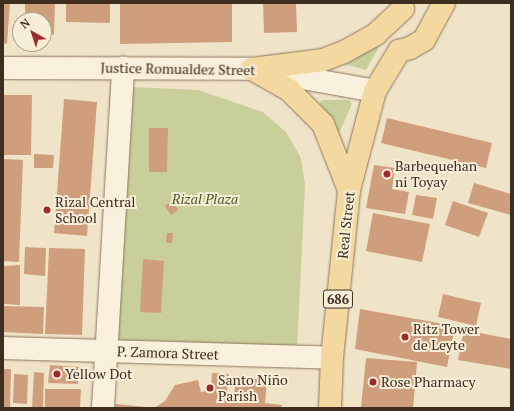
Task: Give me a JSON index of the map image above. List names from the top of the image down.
{
  "streets": {
    "main road": ["Real Street", "686"],
    "street": ["Justice Romualdez Street", "P. Zamora Street"]
  },
  "crossings": [
    ["Justice Romualdez Street", "Real Street"],
    ["Real Street", "P. Zamora Street"]
  ],
  "parks": ["Rizal Plaza"],
  "places": [
    "Barbequehan ni Toyay",
    "Rizal Central School",
    "Ritz Tower de Leyte",
    "Yellow Dot",
    "Rose Pharmacy",
    "Santo Niño Parish"
  ],
  "north": "top left"
}
